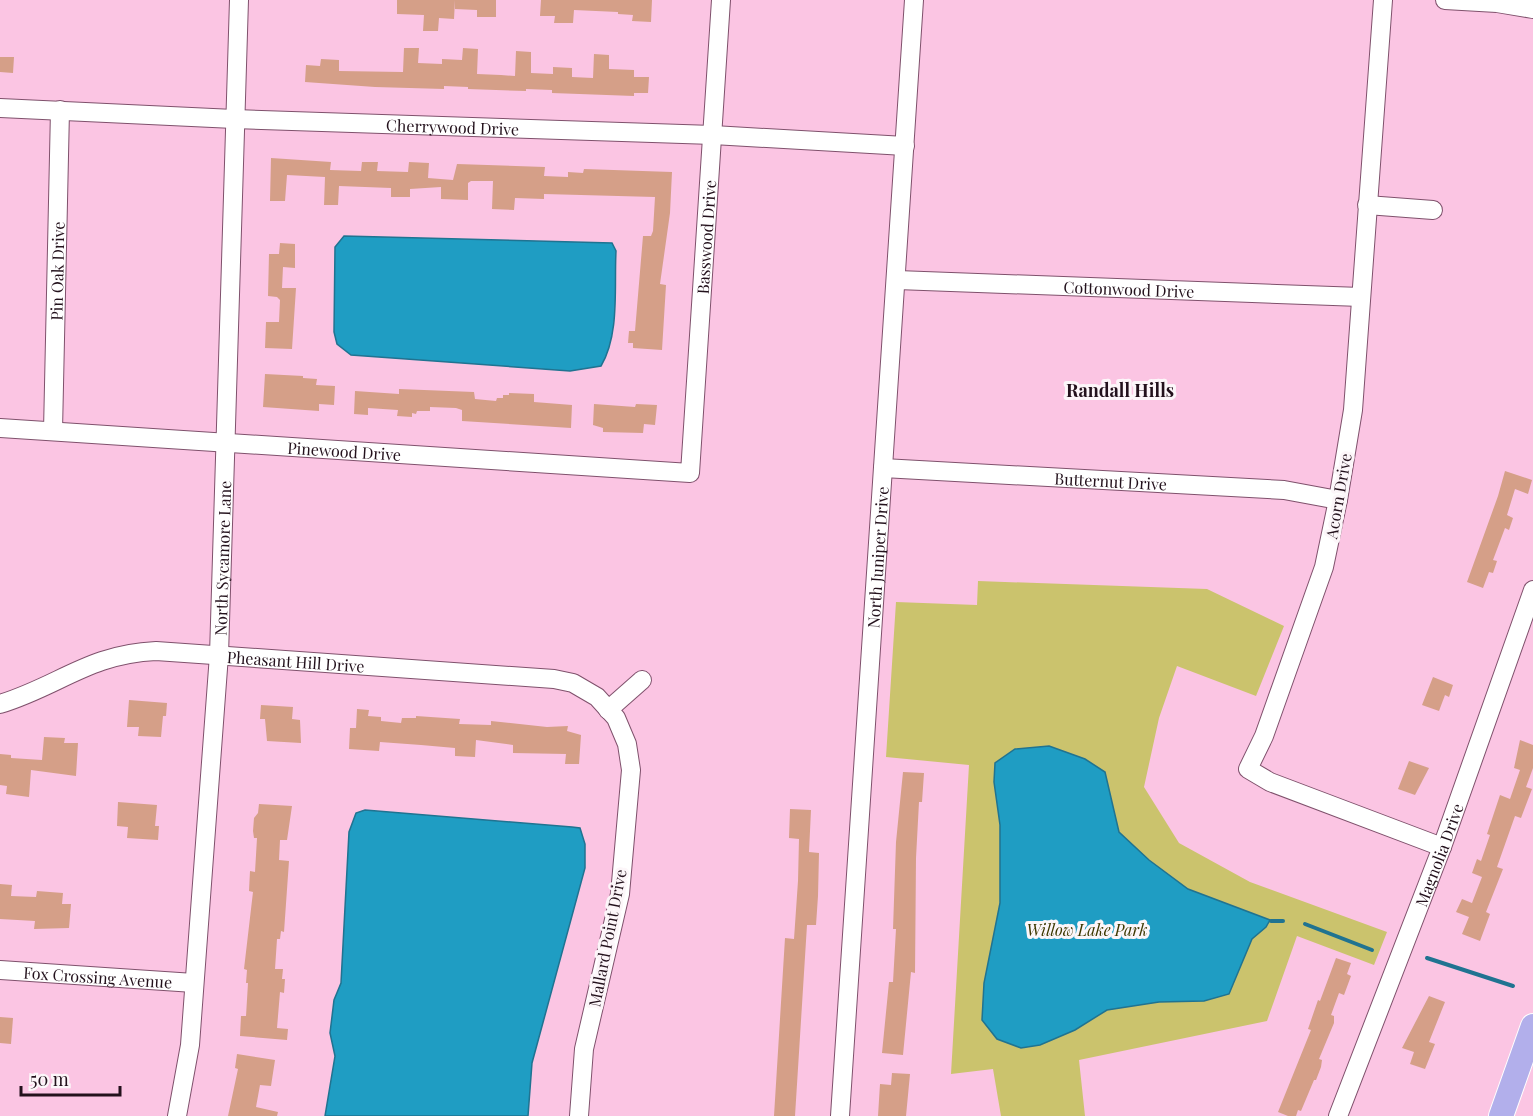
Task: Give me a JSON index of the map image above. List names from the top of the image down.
{
  "streets": {
    "street": [
      "Cherrywood Drive",
      "Basswood Drive",
      "Pin Oak Drive",
      "Cottonwood Drive",
      "Pinewood Drive",
      "Butternut Drive",
      "Acorn Drive",
      "North Juniper Drive",
      "North Sycamore Lane",
      "Pheasant Hill Drive",
      "Magnolia Drive",
      "Mallard Point Drive",
      "Fox Crossing Avenue"
    ]
  },
  "crossings": [
    ["Cherrywood Drive", "Basswood Drive"],
    ["Cherrywood Drive", "Pin Oak Drive"],
    ["Cherrywood Drive", "North Juniper Drive"],
    ["Cherrywood Drive", "North Sycamore Lane"],
    ["Basswood Drive", "Pinewood Drive"],
    ["Pin Oak Drive", "Pinewood Drive"],
    ["Cottonwood Drive", "Acorn Drive"],
    ["Cottonwood Drive", "North Juniper Drive"],
    ["Pinewood Drive", "North Sycamore Lane"],
    ["Butternut Drive", "Acorn Drive"],
    ["Butternut Drive", "North Juniper Drive"],
    ["Acorn Drive", "Magnolia Drive"],
    ["North Sycamore Lane", "Pheasant Hill Drive"],
    ["North Sycamore Lane", "Fox Crossing Avenue"],
    ["Pheasant Hill Drive", "Mallard Point Drive"]
  ],
  "districts": ["Randall Hills"],
  "parks": ["Willow Lake Park"],
  "scale_bar": "50 m"
}
